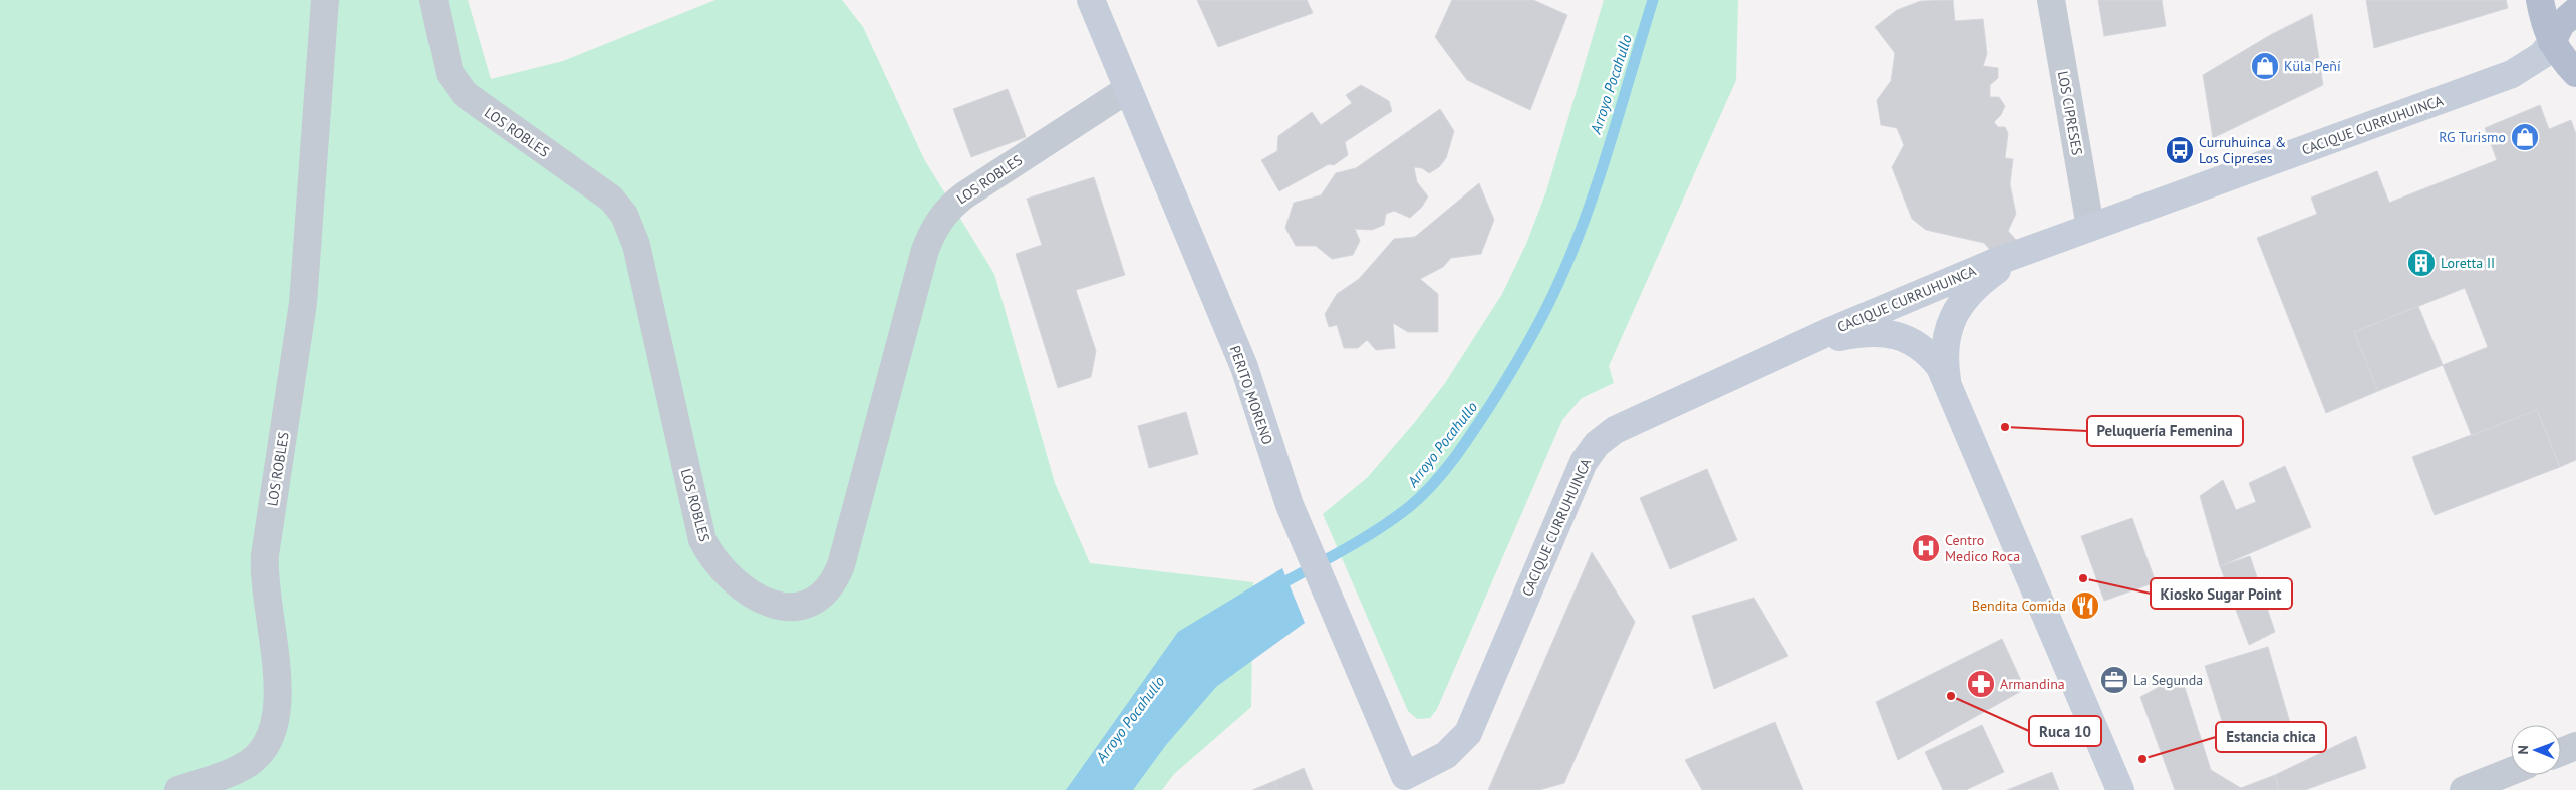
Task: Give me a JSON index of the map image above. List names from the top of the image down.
{
  "streets": {
    "main road": ["CACIQUE CURRUHUINCA", "PERITO MORENO"],
    "street": ["LOS CIPRESES", "LOS ROBLES"]
  },
  "crossings": [
    ["LOS CIPRESES", "CACIQUE CURRUHUINCA"],
    ["CACIQUE CURRUHUINCA", "PERITO MORENO"],
    ["LOS ROBLES", "PERITO MORENO"]
  ],
  "water": ["Arroyo Pocahullo"],
  "places": {
    "shop": ["Küla Peñí", "RG Turismo"],
    "bus stop": ["Curruhuinca & Los Cipreses"],
    "building": ["Loretta II"],
    "other": [
      "Peluquería Femenina",
      "Kiosko Sugar Point",
      "Ruca 10",
      "Estancia chica"
    ],
    "hospital": ["Centro Medico Roca"],
    "restaurant": ["Bendita Comida"],
    "office": ["La Segunda"],
    "pharmacy": ["Armandina"]
  },
  "north": "left"
}
